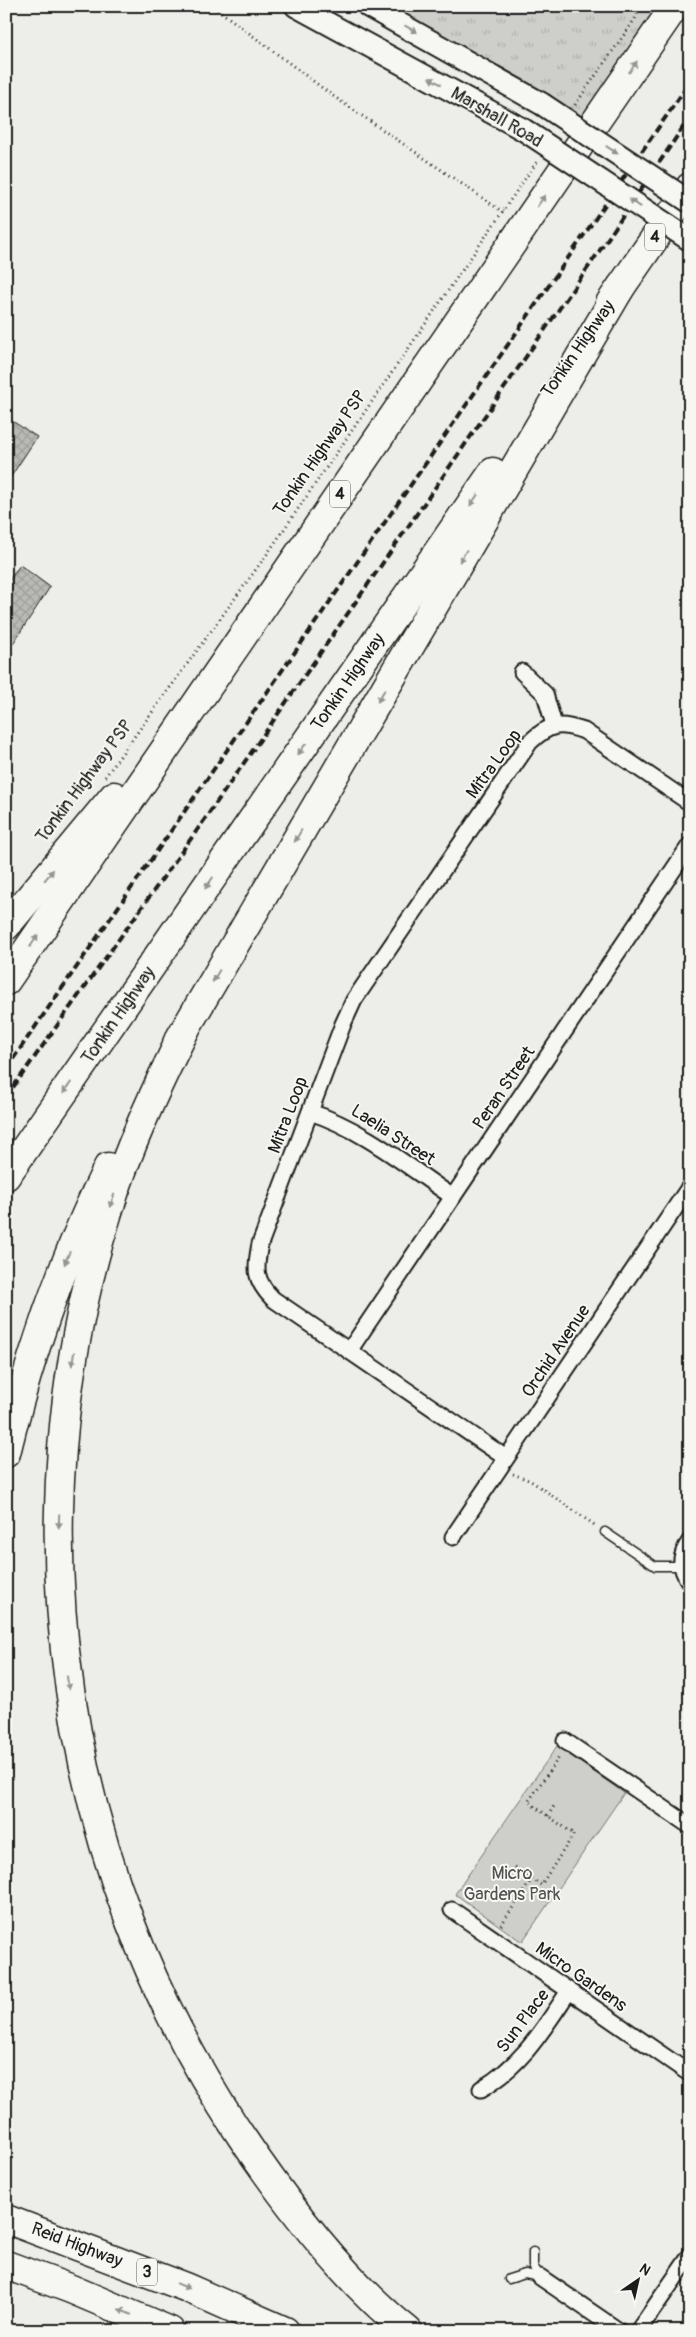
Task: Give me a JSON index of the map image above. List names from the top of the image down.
{
  "streets": {
    "highway": [
      "4",
      "Tonkin Highway",
      "Reid Highway",
      "3"
    ],
    "main road": ["Marshall Road"],
    "street": [
      "Mitra Loop",
      "Peran Street",
      "Laelia Street",
      "Orchid Avenue",
      "Micro Gardens",
      "Sun Place"
    ],
    "path": ["Tonkin Highway PSP"]
  },
  "crossings": [
    ["4", "Tonkin Highway PSP"],
    ["Mitra Loop", "Peran Street"],
    ["Mitra Loop", "Laelia Street"],
    ["Mitra Loop", "Orchid Avenue"],
    ["Peran Street", "Laelia Street"],
    ["Micro Gardens", "Sun Place"]
  ],
  "parks": ["Micro Gardens Park"],
  "north": "top right"
}
